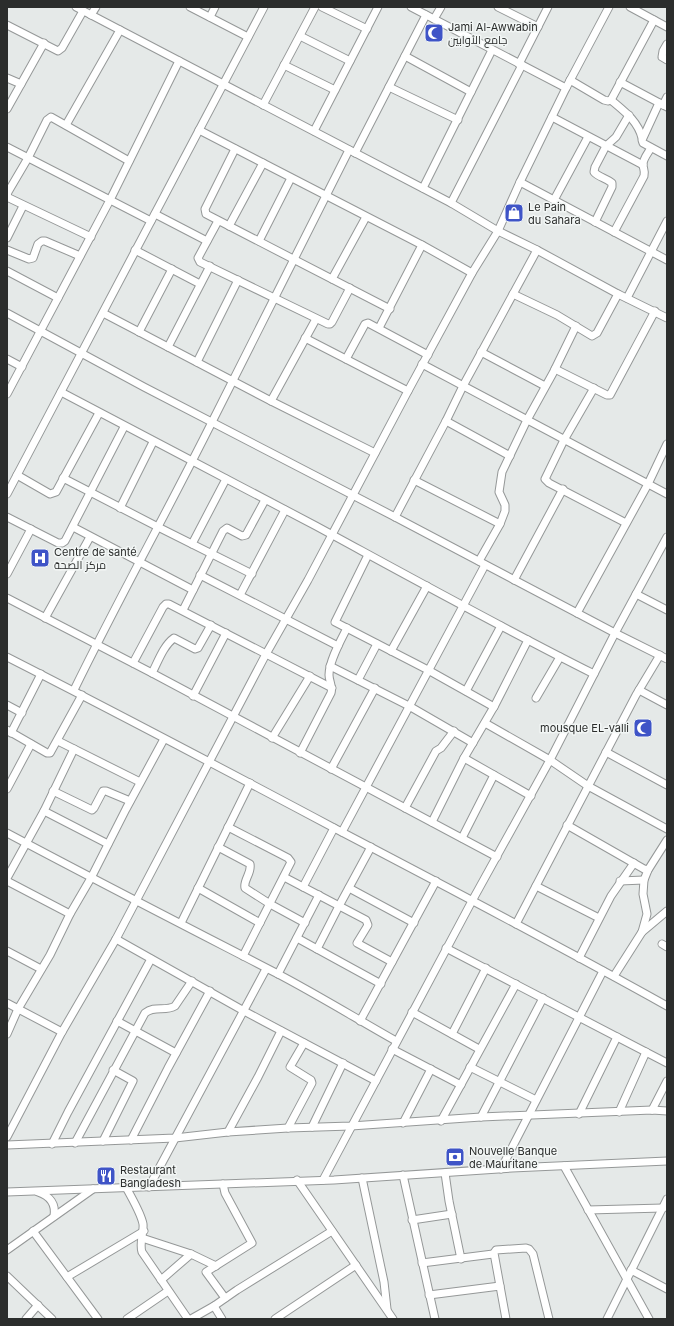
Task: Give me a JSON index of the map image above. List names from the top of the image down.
{
  "places": {
    "mosque": ["Jami Al-Awwabin جامع الأوابين", "mousque EL-valli"],
    "shop": ["Le Pain du Sahara"],
    "hospital": ["Centre de santé مركز الصحة"],
    "bank": ["Nouvelle Banque de Mauritane"],
    "restaurant": ["Restaurant Bangladesh"]
  }
}
